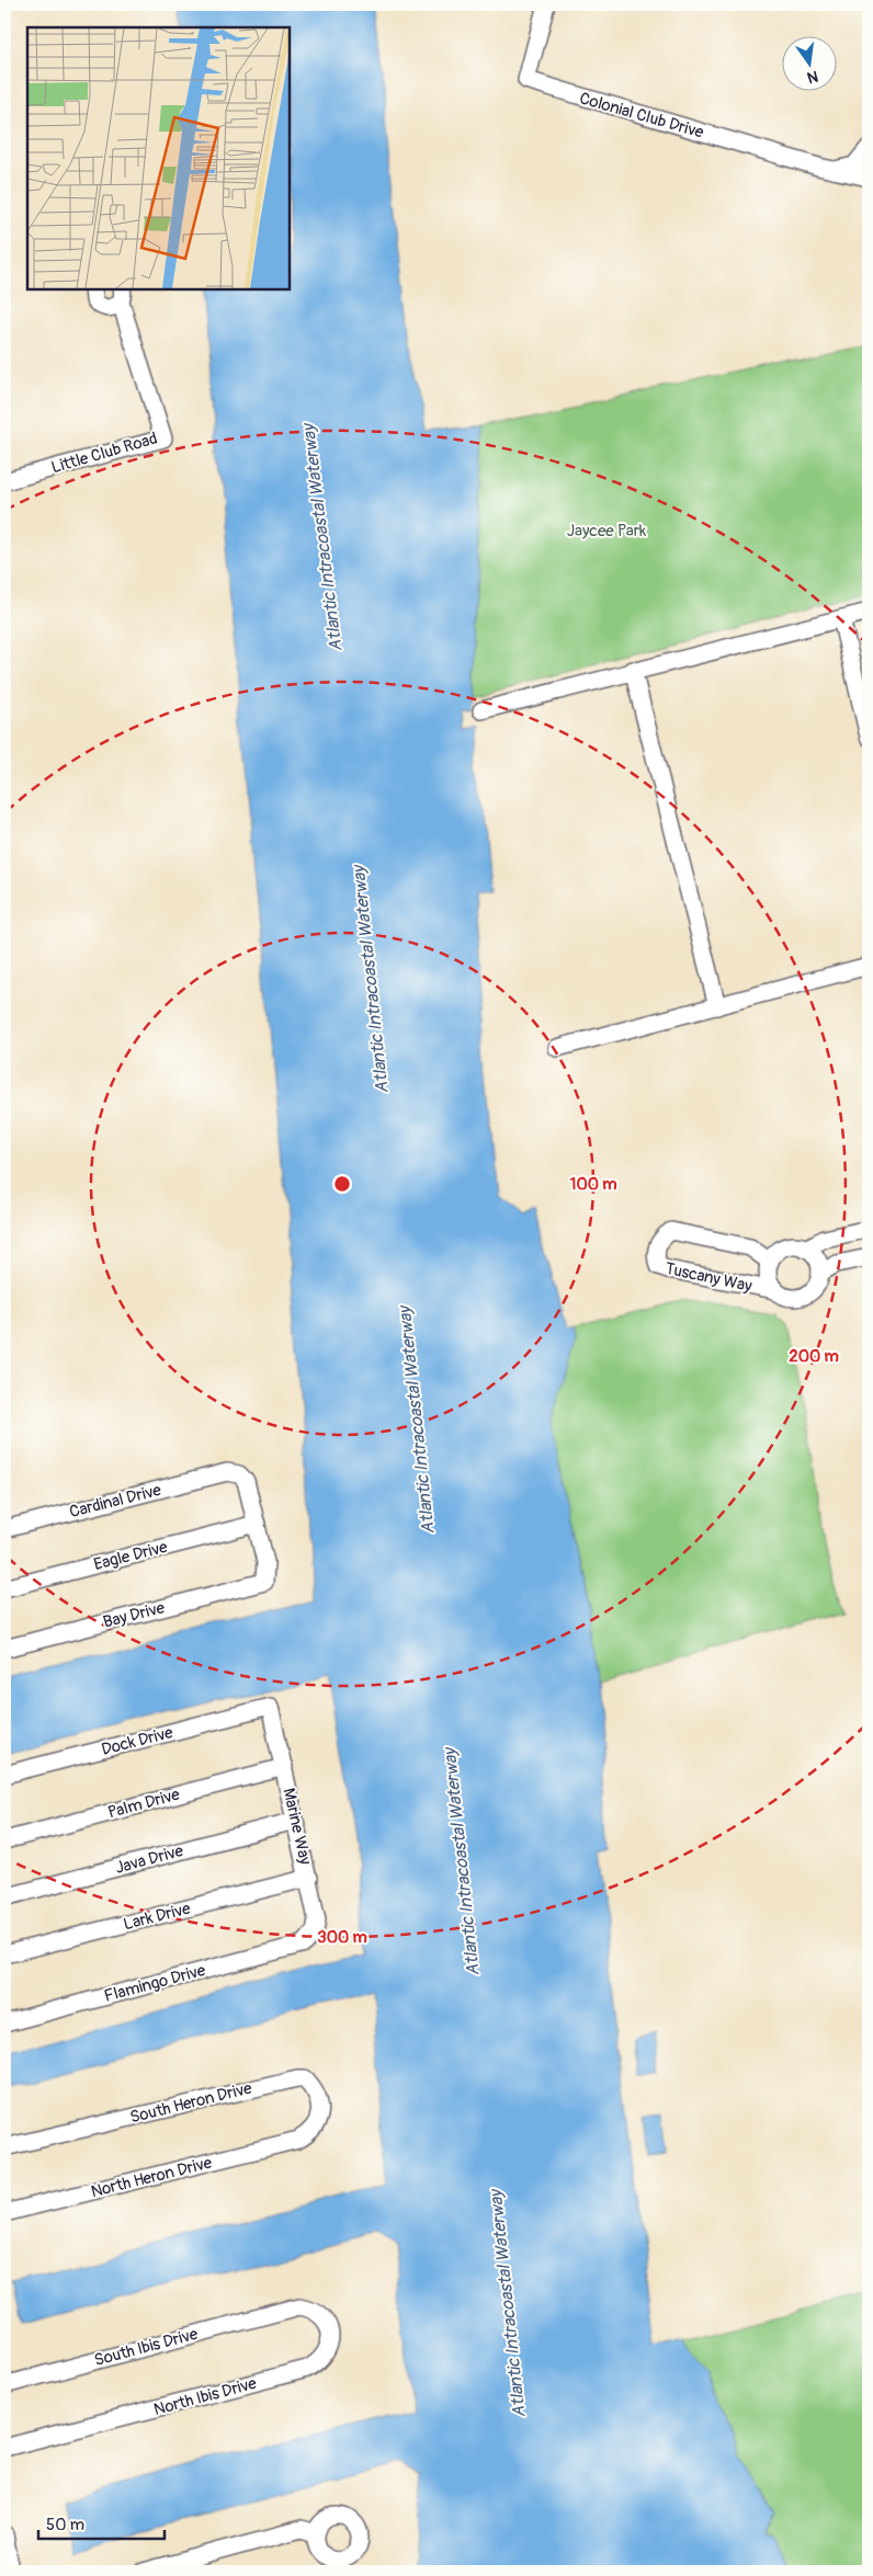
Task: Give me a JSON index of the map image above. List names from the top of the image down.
{
  "streets": {
    "street": [
      "Colonial Club Drive",
      "Little Club Road",
      "Tuscany Way",
      "Cardinal Drive",
      "Eagle Drive",
      "Bay Drive",
      "Dock Drive",
      "Palm Drive",
      "Marine Way",
      "Java Drive",
      "Lark Drive",
      "Flamingo Drive",
      "South Heron Drive",
      "North Heron Drive",
      "South Ibis Drive",
      "North Ibis Drive"
    ]
  },
  "crossings": [
    ["Cardinal Drive", "Eagle Drive"],
    ["Cardinal Drive", "Bay Drive"],
    ["Eagle Drive", "Bay Drive"],
    ["Dock Drive", "Marine Way"],
    ["Palm Drive", "Marine Way"],
    ["Marine Way", "Java Drive"],
    ["Marine Way", "Lark Drive"],
    ["Marine Way", "Flamingo Drive"],
    ["South Heron Drive", "North Heron Drive"],
    ["South Ibis Drive", "North Ibis Drive"]
  ],
  "water": ["Atlantic Intracoastal Waterway"],
  "parks": ["Jaycee Park"],
  "scale_bar": "50 m",
  "north": "bottom",
  "rings": ["100 m", "200 m", "300 m"]
}
